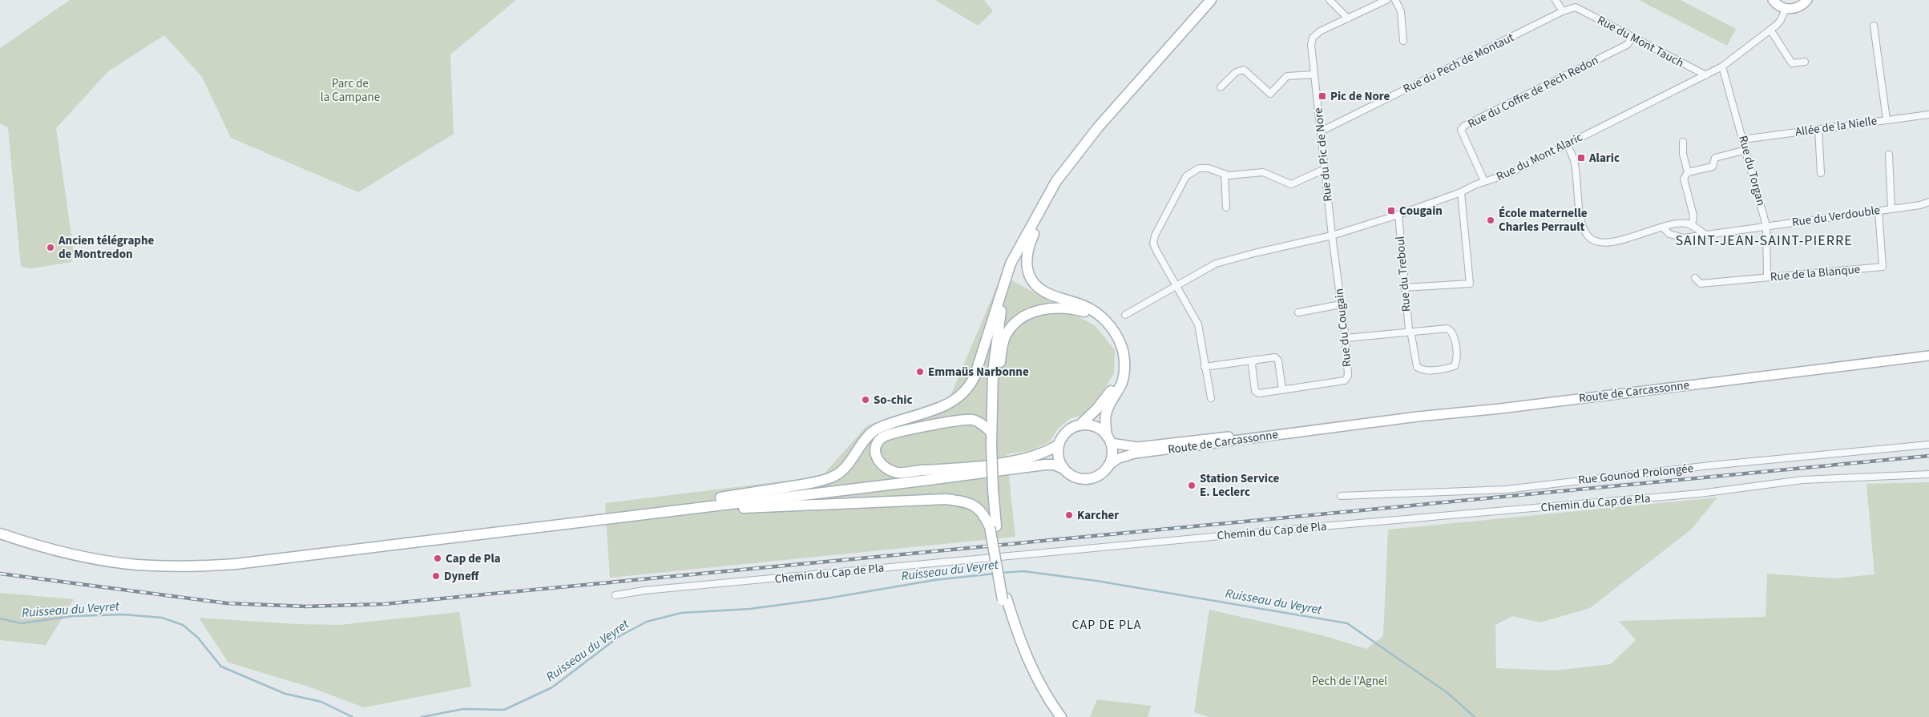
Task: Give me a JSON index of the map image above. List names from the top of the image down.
{
  "streets": {
    "main road": ["Route de Carcassonne"],
    "street": [
      "Rue du Mont Tauch",
      "Rue du Pech de Montaut",
      "Rue du Coffre de Pech Redon",
      "Allée de la Nielle",
      "Rue du Pic de Nore",
      "Rue du Mont Alaric",
      "Rue du Torgan",
      "Rue du Verdouble",
      "Rue de la Blanque",
      "Rue du Treboul",
      "Rue du Cougain",
      "Rue Gounod Prolongée",
      "Chemin du Cap de Pla"
    ]
  },
  "crossings": [
    ["Rue du Mont Tauch", "Rue du Pech de Montaut"],
    ["Rue du Mont Tauch", "Rue du Coffre de Pech Redon"],
    ["Rue du Mont Tauch", "Rue du Mont Alaric"],
    ["Rue du Pech de Montaut", "Rue du Pic de Nore"],
    ["Rue du Coffre de Pech Redon", "Rue du Mont Alaric"],
    ["Allée de la Nielle", "Rue du Torgan"],
    ["Rue du Pic de Nore", "Rue du Mont Alaric"],
    ["Rue du Pic de Nore", "Rue du Cougain"],
    ["Rue du Mont Alaric", "Rue du Torgan"],
    ["Rue du Mont Alaric", "Rue du Treboul"],
    ["Rue du Mont Alaric", "Rue du Cougain"],
    ["Rue du Torgan", "Rue du Verdouble"],
    ["Rue du Torgan", "Rue de la Blanque"],
    ["Rue du Verdouble", "Rue de la Blanque"]
  ],
  "districts": ["SAINT-JEAN-SAINT-PIERRE", "CAP DE PLA"],
  "water": ["Ruisseau du Veyret"],
  "parks": ["Parc de la Campane", "Pech de l'Agnel"],
  "places": {
    "transit": ["Pic de Nore", "Alaric", "Cougain"],
    "other": [
      "École maternelle Charles Perrault",
      "Ancien télégraphe de Montredon",
      "Emmaüs Narbonne",
      "So-chic",
      "Station Service E. Leclerc",
      "Karcher",
      "Cap de Pla",
      "Dyneff"
    ]
  }
}
